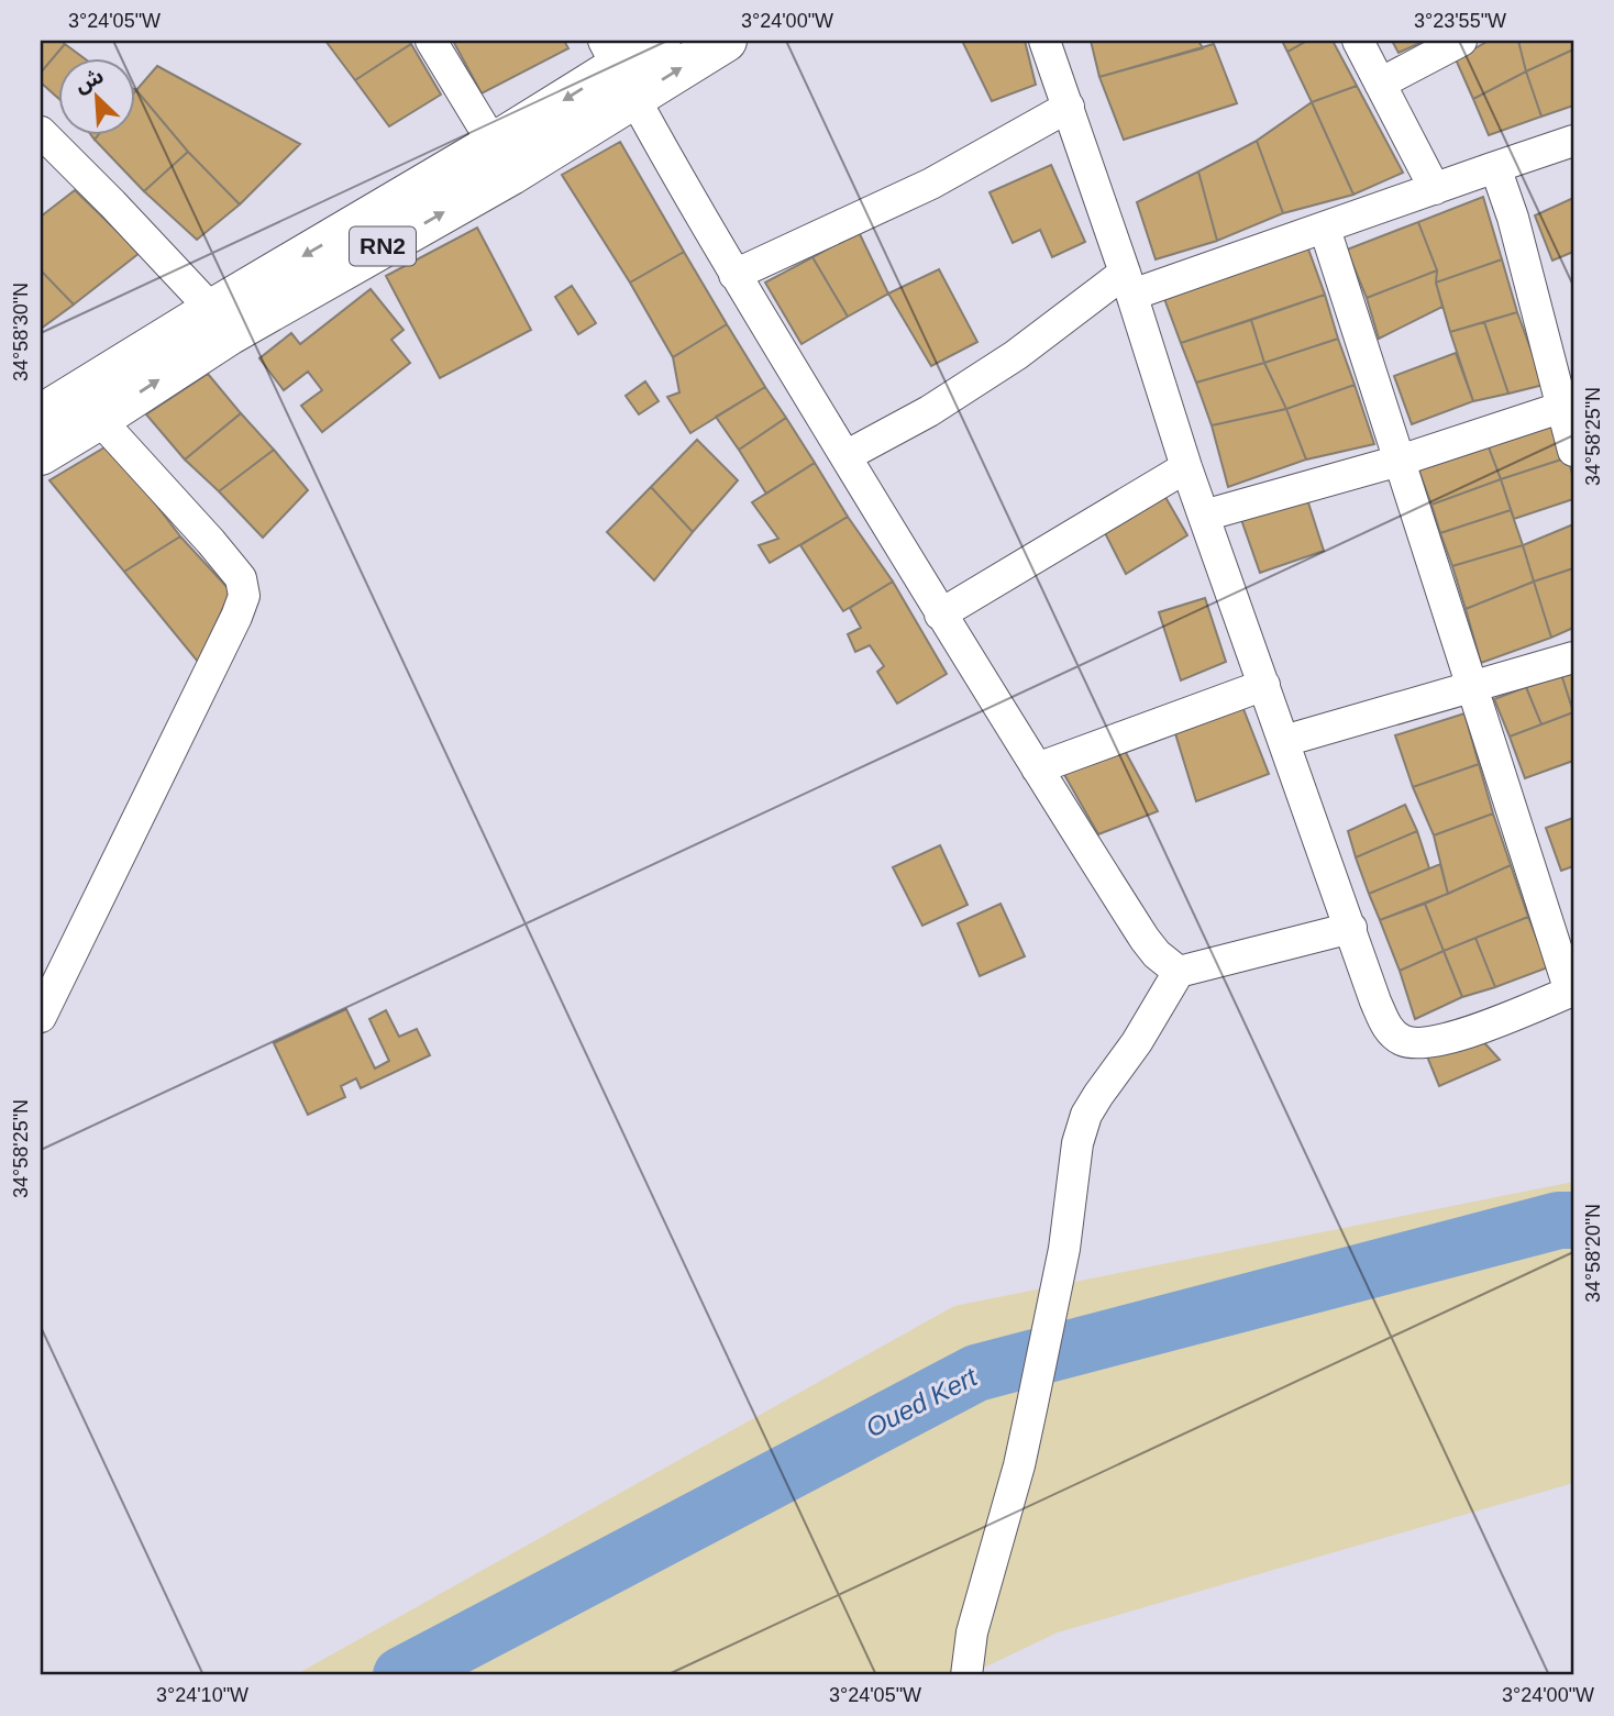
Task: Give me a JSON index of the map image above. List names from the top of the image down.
{
  "streets": {
    "main road": ["RN2"]
  },
  "water": ["Oued Kert"],
  "north": "top left",
  "coordinates": [
    "3°24'05\"W",
    "3°24'00\"W",
    "3°23'55\"W",
    "34°58'30\"N",
    "34°58'25\"N",
    "34°58'20\"N",
    "3°24'10\"W"
  ]
}
